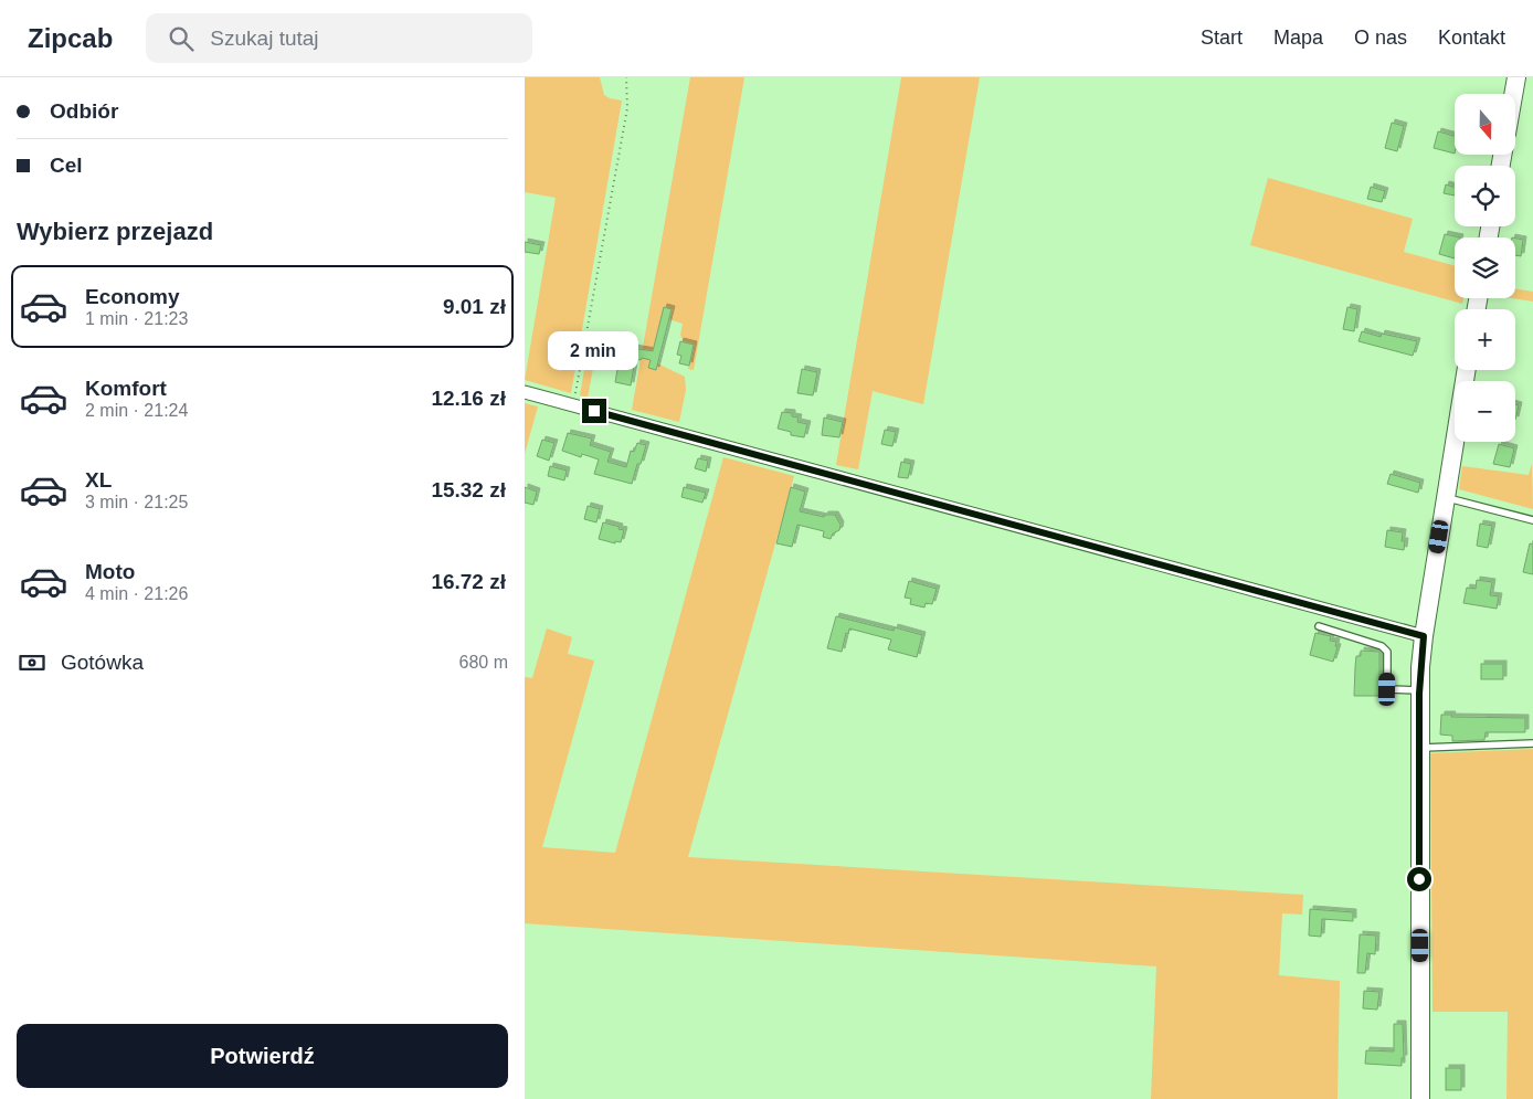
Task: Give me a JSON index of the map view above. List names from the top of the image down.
{
  "north": "bottom",
  "page": {
    "header": "Zipcab",
    "search": "Szukaj tutaj",
    "nav": [
      "Start",
      "Mapa",
      "O nas",
      "Kontakt"
    ],
    "banner": ["Odbiór", "Cel"],
    "map_buttons": ["+", "−"],
    "heading": "Wybierz przejazd",
    "list": [
      {
        "name": "Economy",
        "note": "1 min · 21:23",
        "value": "9.01 zł"
      },
      {
        "name": "Komfort",
        "note": "2 min · 21:24",
        "value": "12.16 zł"
      },
      {
        "name": "XL",
        "note": "3 min · 21:25",
        "value": "15.32 zł"
      },
      {
        "name": "Moto",
        "note": "4 min · 21:26",
        "value": "16.72 zł"
      }
    ],
    "bubble": "2 min",
    "pay": ["Gotówka", "680 m"],
    "buttons": "Potwierdź"
  }
}
